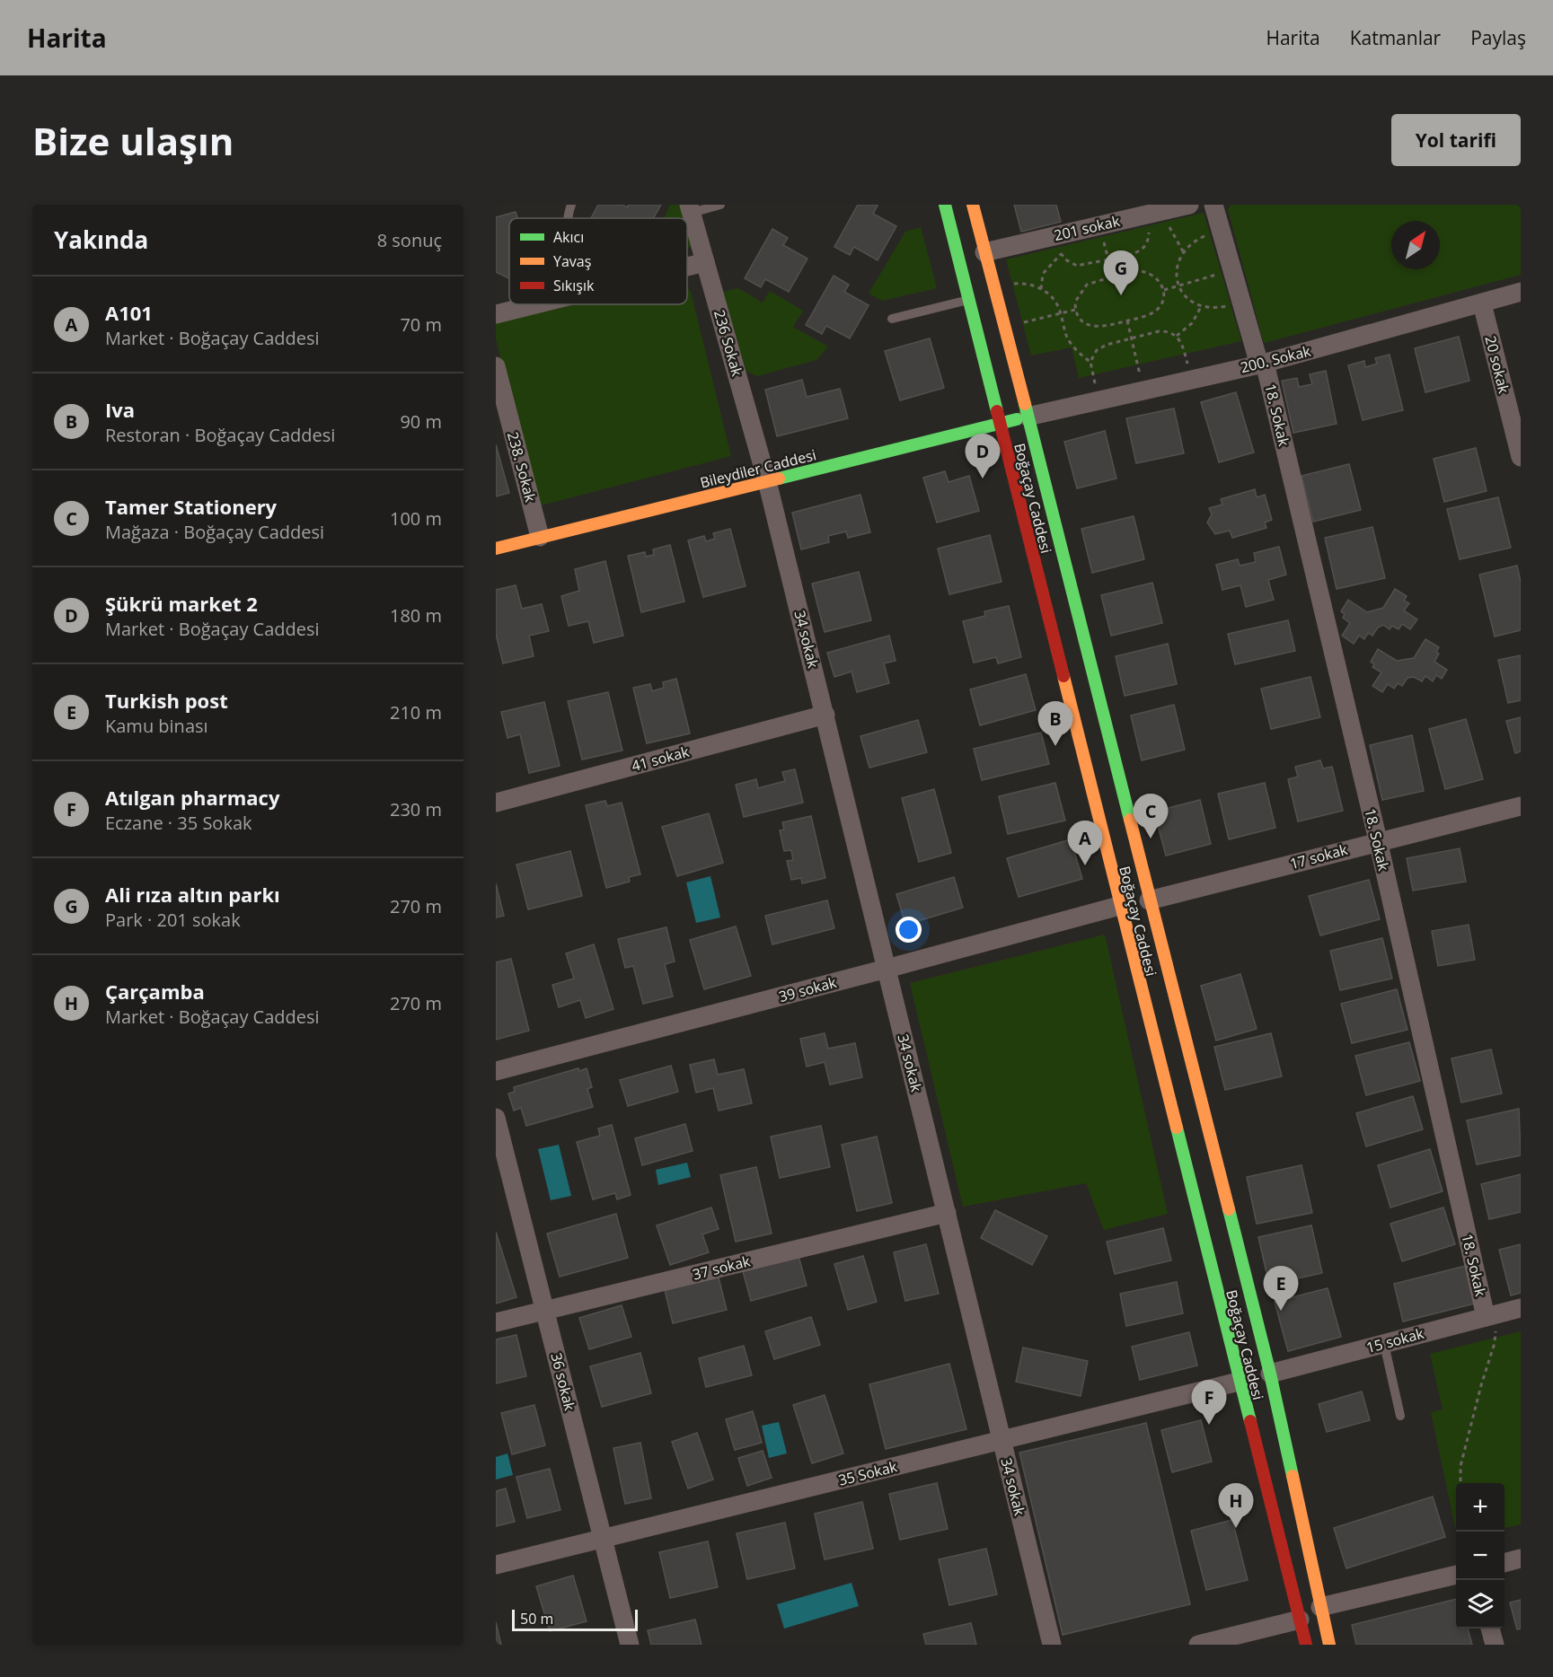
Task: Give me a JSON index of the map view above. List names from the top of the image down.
{
  "streets": {
    "main road": ["Bileydiler Caddesi", "Boğaçay Caddesi"],
    "street": [
      "201 sokak",
      "236 Sokak",
      "200. Sokak",
      "20 sokak",
      "18. Sokak",
      "238. Sokak",
      "34 sokak",
      "41 sokak",
      "17 sokak",
      "39 sokak",
      "37 sokak",
      "15 sokak",
      "36 sokak",
      "35 Sokak"
    ]
  },
  "crossings": [
    ["201 sokak", "Boğaçay Caddesi"],
    ["236 Sokak", "Bileydiler Caddesi"],
    ["236 Sokak", "34 sokak"],
    ["200. Sokak", "20 sokak"],
    ["200. Sokak", "18. Sokak"],
    ["200. Sokak", "Bileydiler Caddesi"],
    ["200. Sokak", "Boğaçay Caddesi"],
    ["18. Sokak", "17 sokak"],
    ["18. Sokak", "15 sokak"],
    ["238. Sokak", "Bileydiler Caddesi"],
    ["Bileydiler Caddesi", "Boğaçay Caddesi"],
    ["Bileydiler Caddesi", "34 sokak"],
    ["Boğaçay Caddesi", "17 sokak"],
    ["Boğaçay Caddesi", "39 sokak"],
    ["Boğaçay Caddesi", "15 sokak"],
    ["Boğaçay Caddesi", "35 Sokak"],
    ["34 sokak", "41 sokak"],
    ["34 sokak", "39 sokak"],
    ["34 sokak", "37 sokak"],
    ["34 sokak", "35 Sokak"],
    ["37 sokak", "36 sokak"],
    ["36 sokak", "35 Sokak"]
  ],
  "legend": ["Akıcı", "Yavaş", "Sıkışık"],
  "scale_bar": "50 m",
  "north": "top right",
  "page": {
    "header": "Harita",
    "nav": ["Harita", "Katmanlar", "Paylaş"],
    "buttons": "Yol tarifi",
    "title": "Bize ulaşın",
    "heading": ["Yakında", "8 sonuç"],
    "pins": [
      "G",
      "D",
      "B",
      "C",
      "A",
      "E",
      "F",
      "H"
    ],
    "list": [
      {
        "mark": "A",
        "name": "A101",
        "note": "Market · Boğaçay Caddesi",
        "value": "70 m"
      },
      {
        "mark": "B",
        "name": "Iva",
        "note": "Restoran · Boğaçay Caddesi",
        "value": "90 m"
      },
      {
        "mark": "C",
        "name": "Tamer Stationery",
        "note": "Mağaza · Boğaçay Caddesi",
        "value": "100 m"
      },
      {
        "mark": "D",
        "name": "Şükrü market 2",
        "note": "Market · Boğaçay Caddesi",
        "value": "180 m"
      },
      {
        "mark": "E",
        "name": "Turkish post",
        "note": "Kamu binası",
        "value": "210 m"
      },
      {
        "mark": "F",
        "name": "Atılgan pharmacy",
        "note": "Eczane · 35 Sokak",
        "value": "230 m"
      },
      {
        "mark": "G",
        "name": "Ali rıza altın parkı",
        "note": "Park · 201 sokak",
        "value": "270 m"
      },
      {
        "mark": "H",
        "name": "Çarçamba",
        "note": "Market · Boğaçay Caddesi",
        "value": "270 m"
      }
    ],
    "map_buttons": ["+", "−"],
    "scale": "50 m"
  }
}
